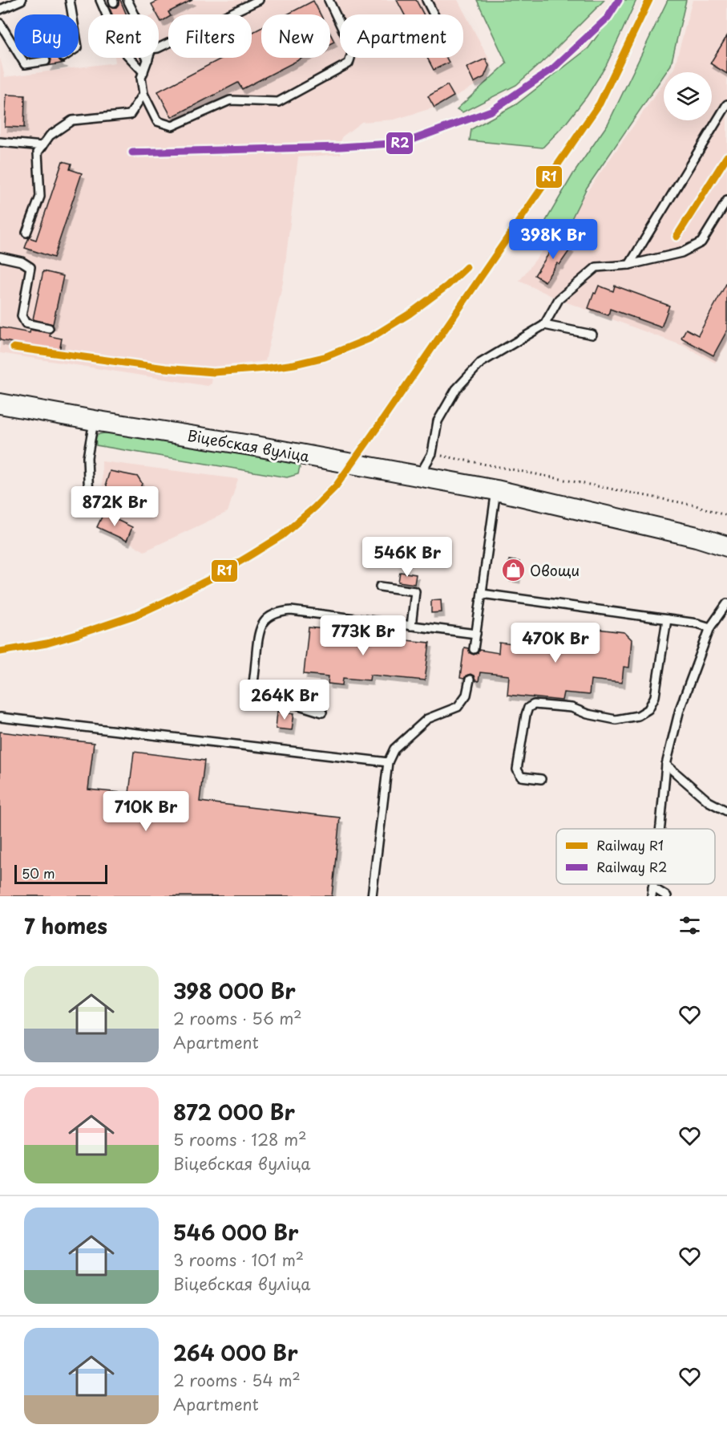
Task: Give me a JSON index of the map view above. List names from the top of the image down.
{
  "streets": {
    "main road": ["Віцебская вуліца"]
  },
  "places": {
    "shop": ["Овощи"]
  },
  "lines": ["rail line R1", "rail line R2"],
  "legend": ["Railway R1", "Railway R2"],
  "scale_bar": "50 m",
  "page": {
    "chip": [
      "Buy",
      "Rent",
      "Filters",
      "New",
      "Apartment"
    ],
    "price": [
      "398K Br",
      "872K Br",
      "546K Br",
      "773K Br",
      "470K Br",
      "264K Br",
      "710K Br"
    ],
    "scale": "50 m",
    "heading": "7 homes",
    "list": [
      {
        "name": "398 000 Br",
        "note": "2 rooms · 56 m² · Apartment"
      },
      {
        "name": "872 000 Br",
        "note": "5 rooms · 128 m² · Віцебская вуліца"
      },
      {
        "name": "546 000 Br",
        "note": "3 rooms · 101 m² · Віцебская вуліца"
      },
      {
        "name": "264 000 Br",
        "note": "2 rooms · 54 m² · Apartment"
      }
    ]
  }
}
